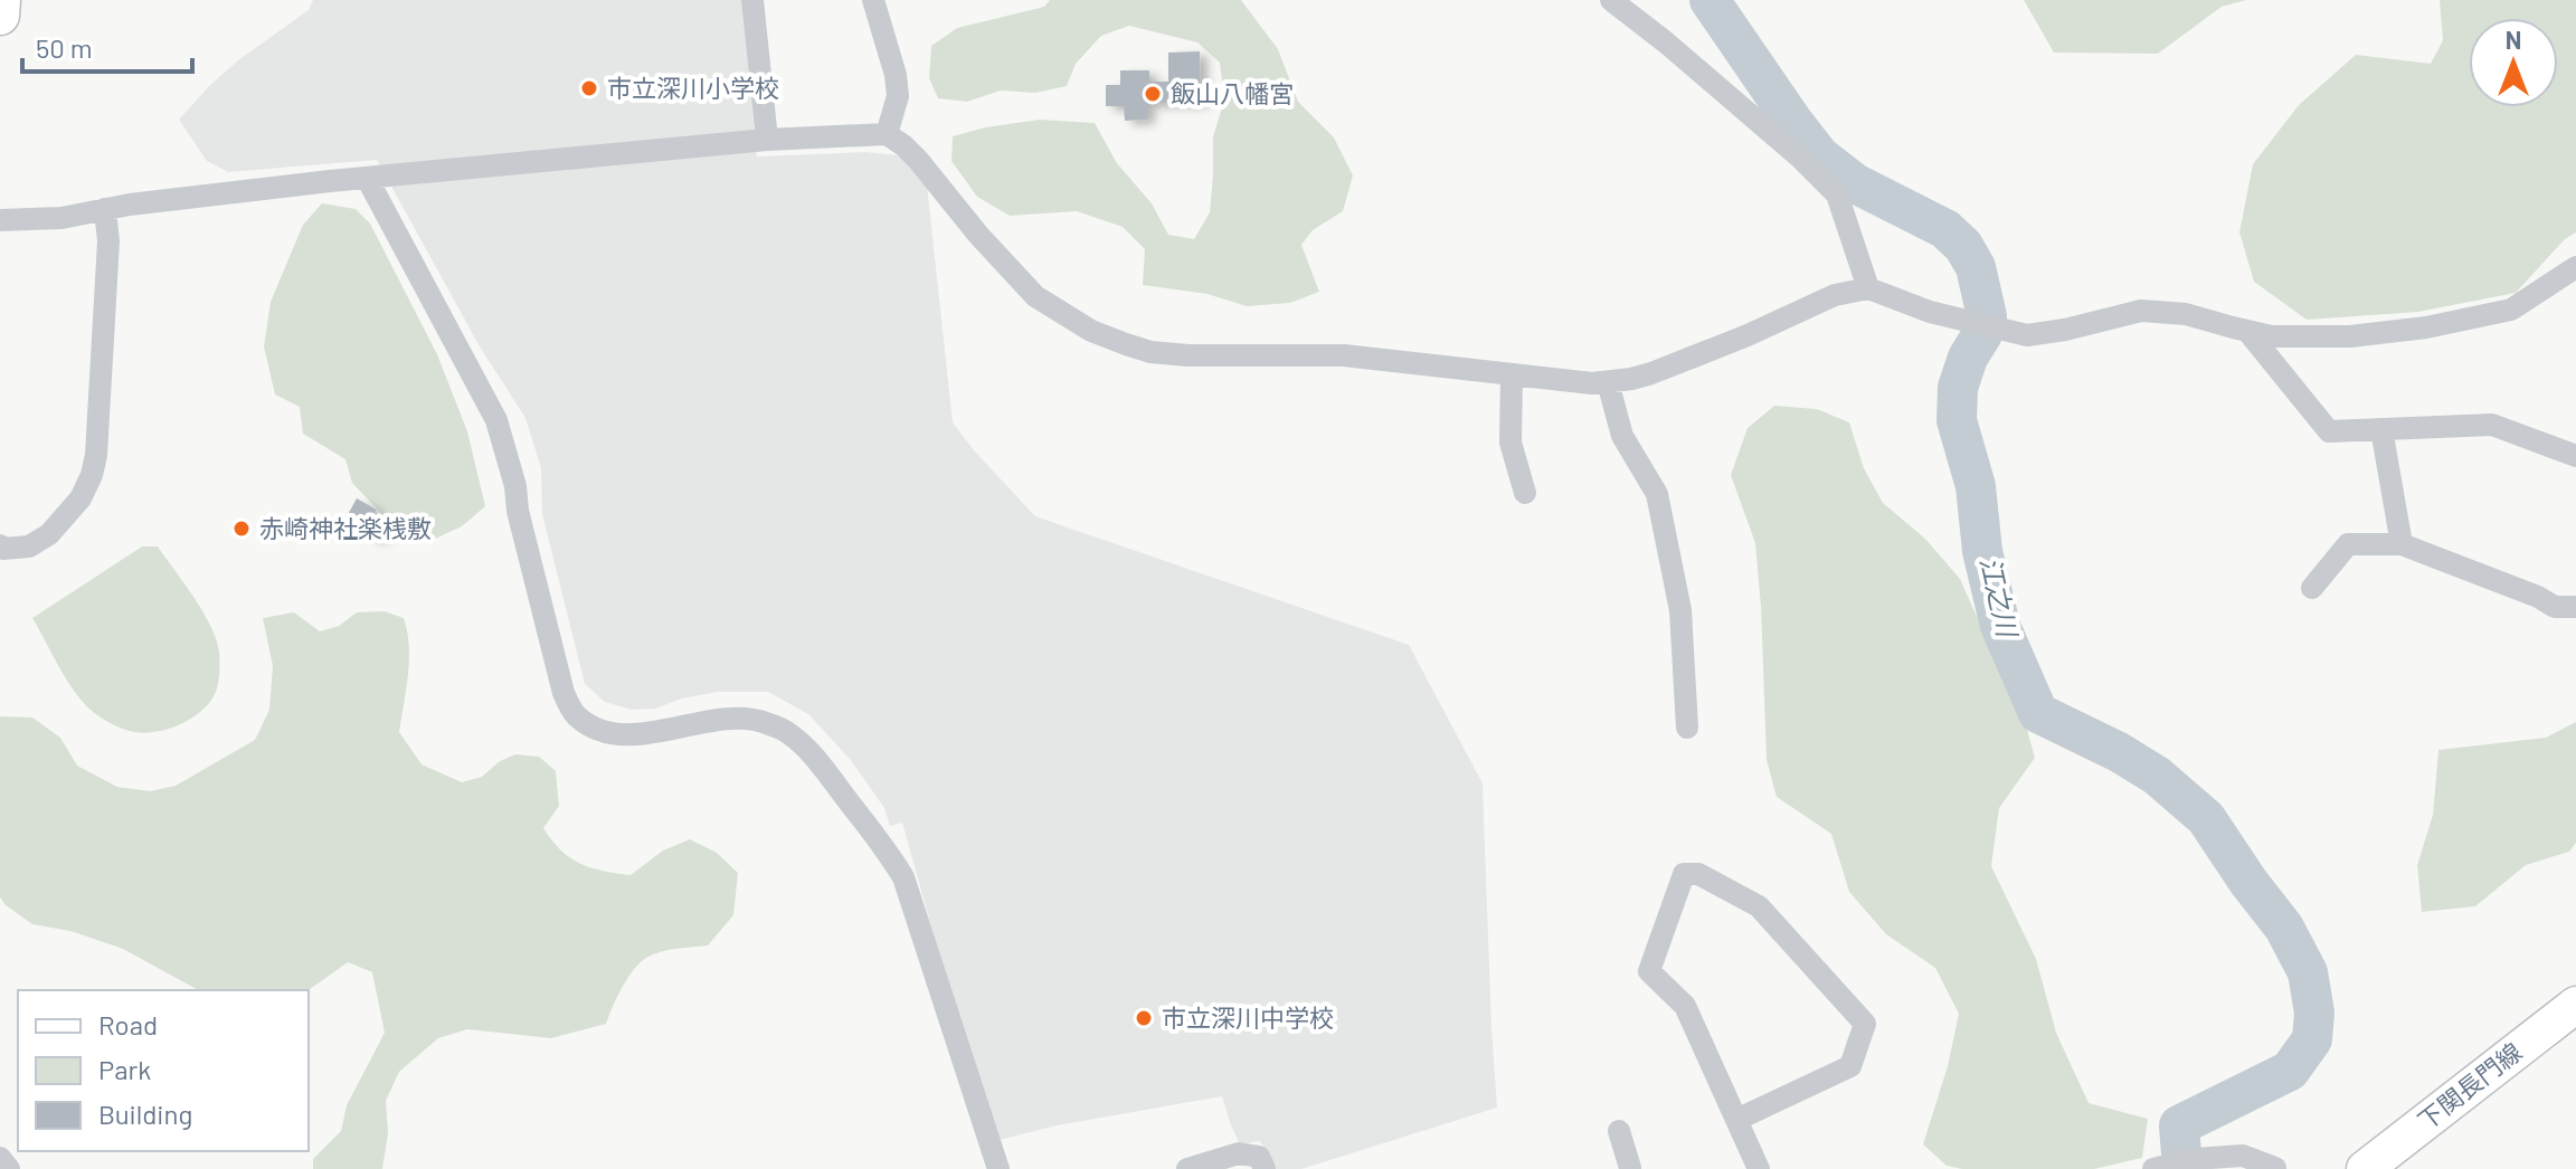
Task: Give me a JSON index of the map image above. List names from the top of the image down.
{
  "streets": {
    "main road": ["下関長門線"]
  },
  "water": ["江之川"],
  "places": [
    "市立深川小学校",
    "飯山八幡宮",
    "赤崎神社楽桟敷",
    "市立深川中学校"
  ],
  "legend": ["Road", "Park", "Building"],
  "scale_bar": "50 m",
  "north": "top"
}
